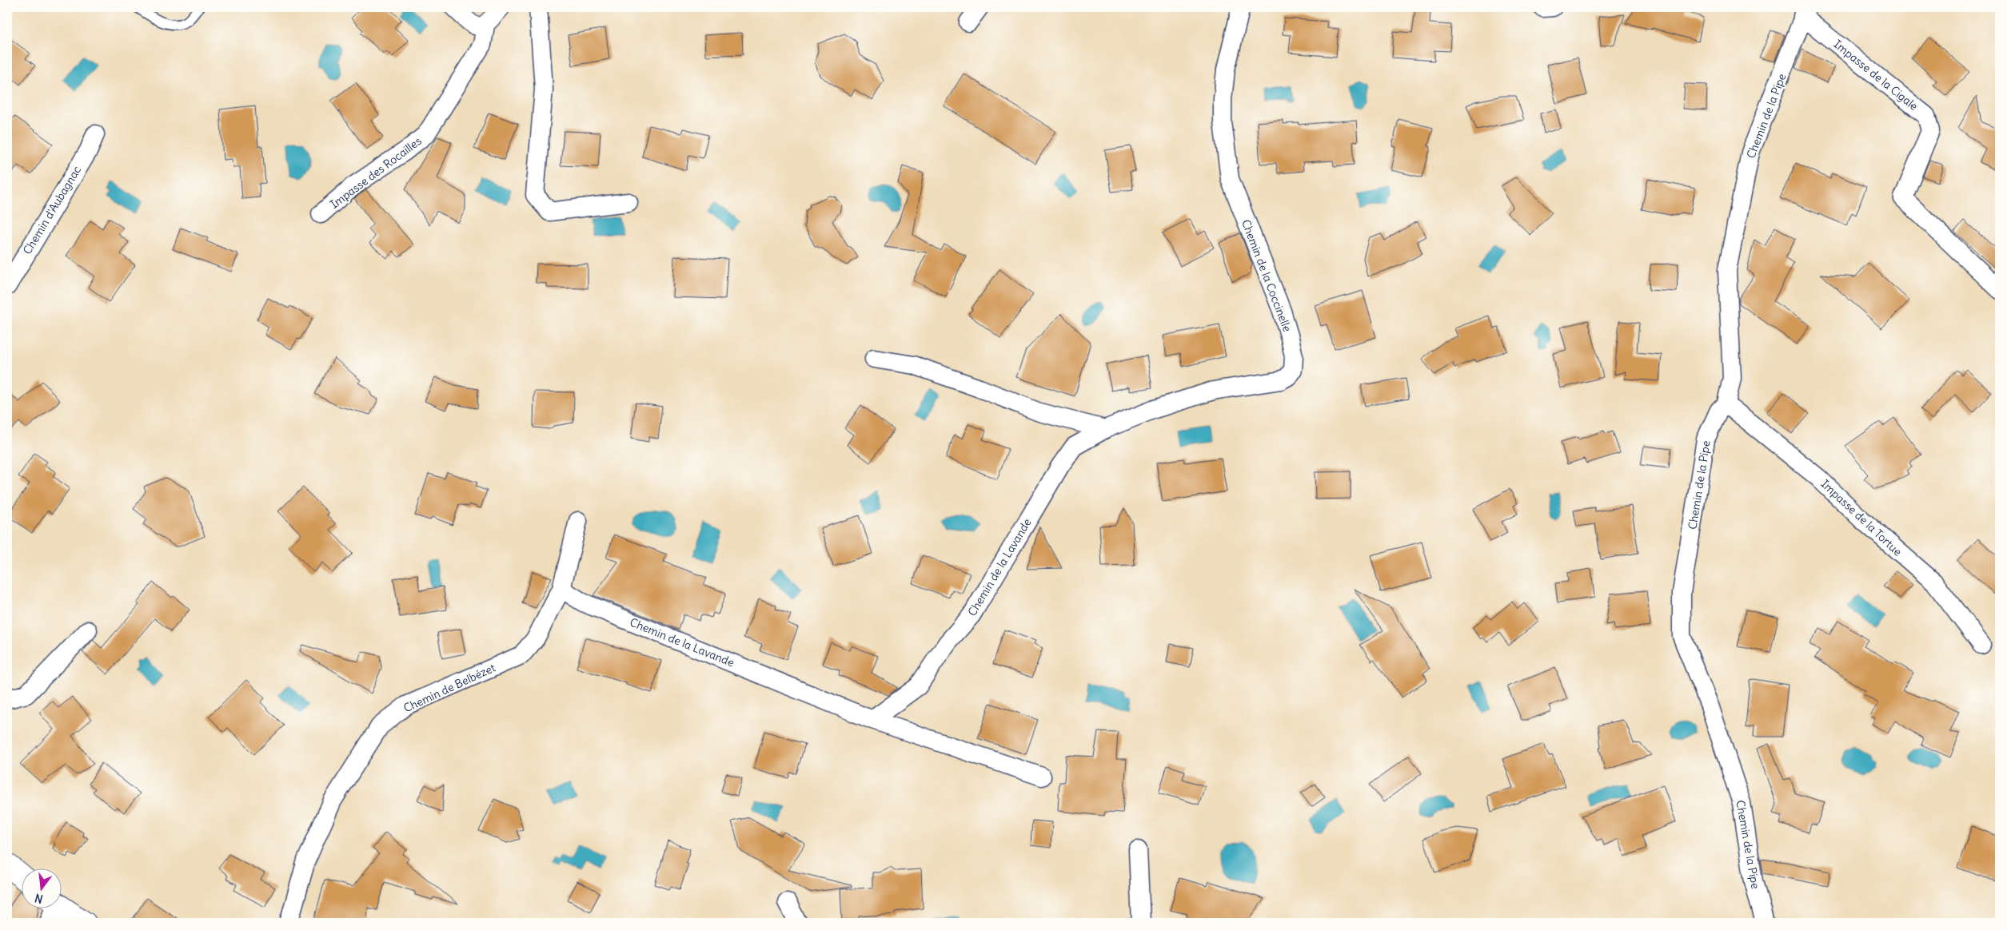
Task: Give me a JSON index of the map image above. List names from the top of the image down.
{
  "streets": {
    "street": [
      "Impasse de la Cigale",
      "Chemin de la Pipe",
      "Impasse des Rocailles",
      "Chemin d'Aubagnac",
      "Chemin de la Coccinelle",
      "Impasse de la Tortue",
      "Chemin de la Lavande",
      "Chemin de Belbézet"
    ]
  },
  "crossings": [
    ["Impasse de la Cigale", "Chemin de la Pipe"],
    ["Chemin de la Pipe", "Impasse de la Tortue"],
    ["Chemin de la Coccinelle", "Chemin de la Lavande"],
    ["Chemin de la Lavande", "Chemin de Belbézet"]
  ],
  "north": "bottom"
}
